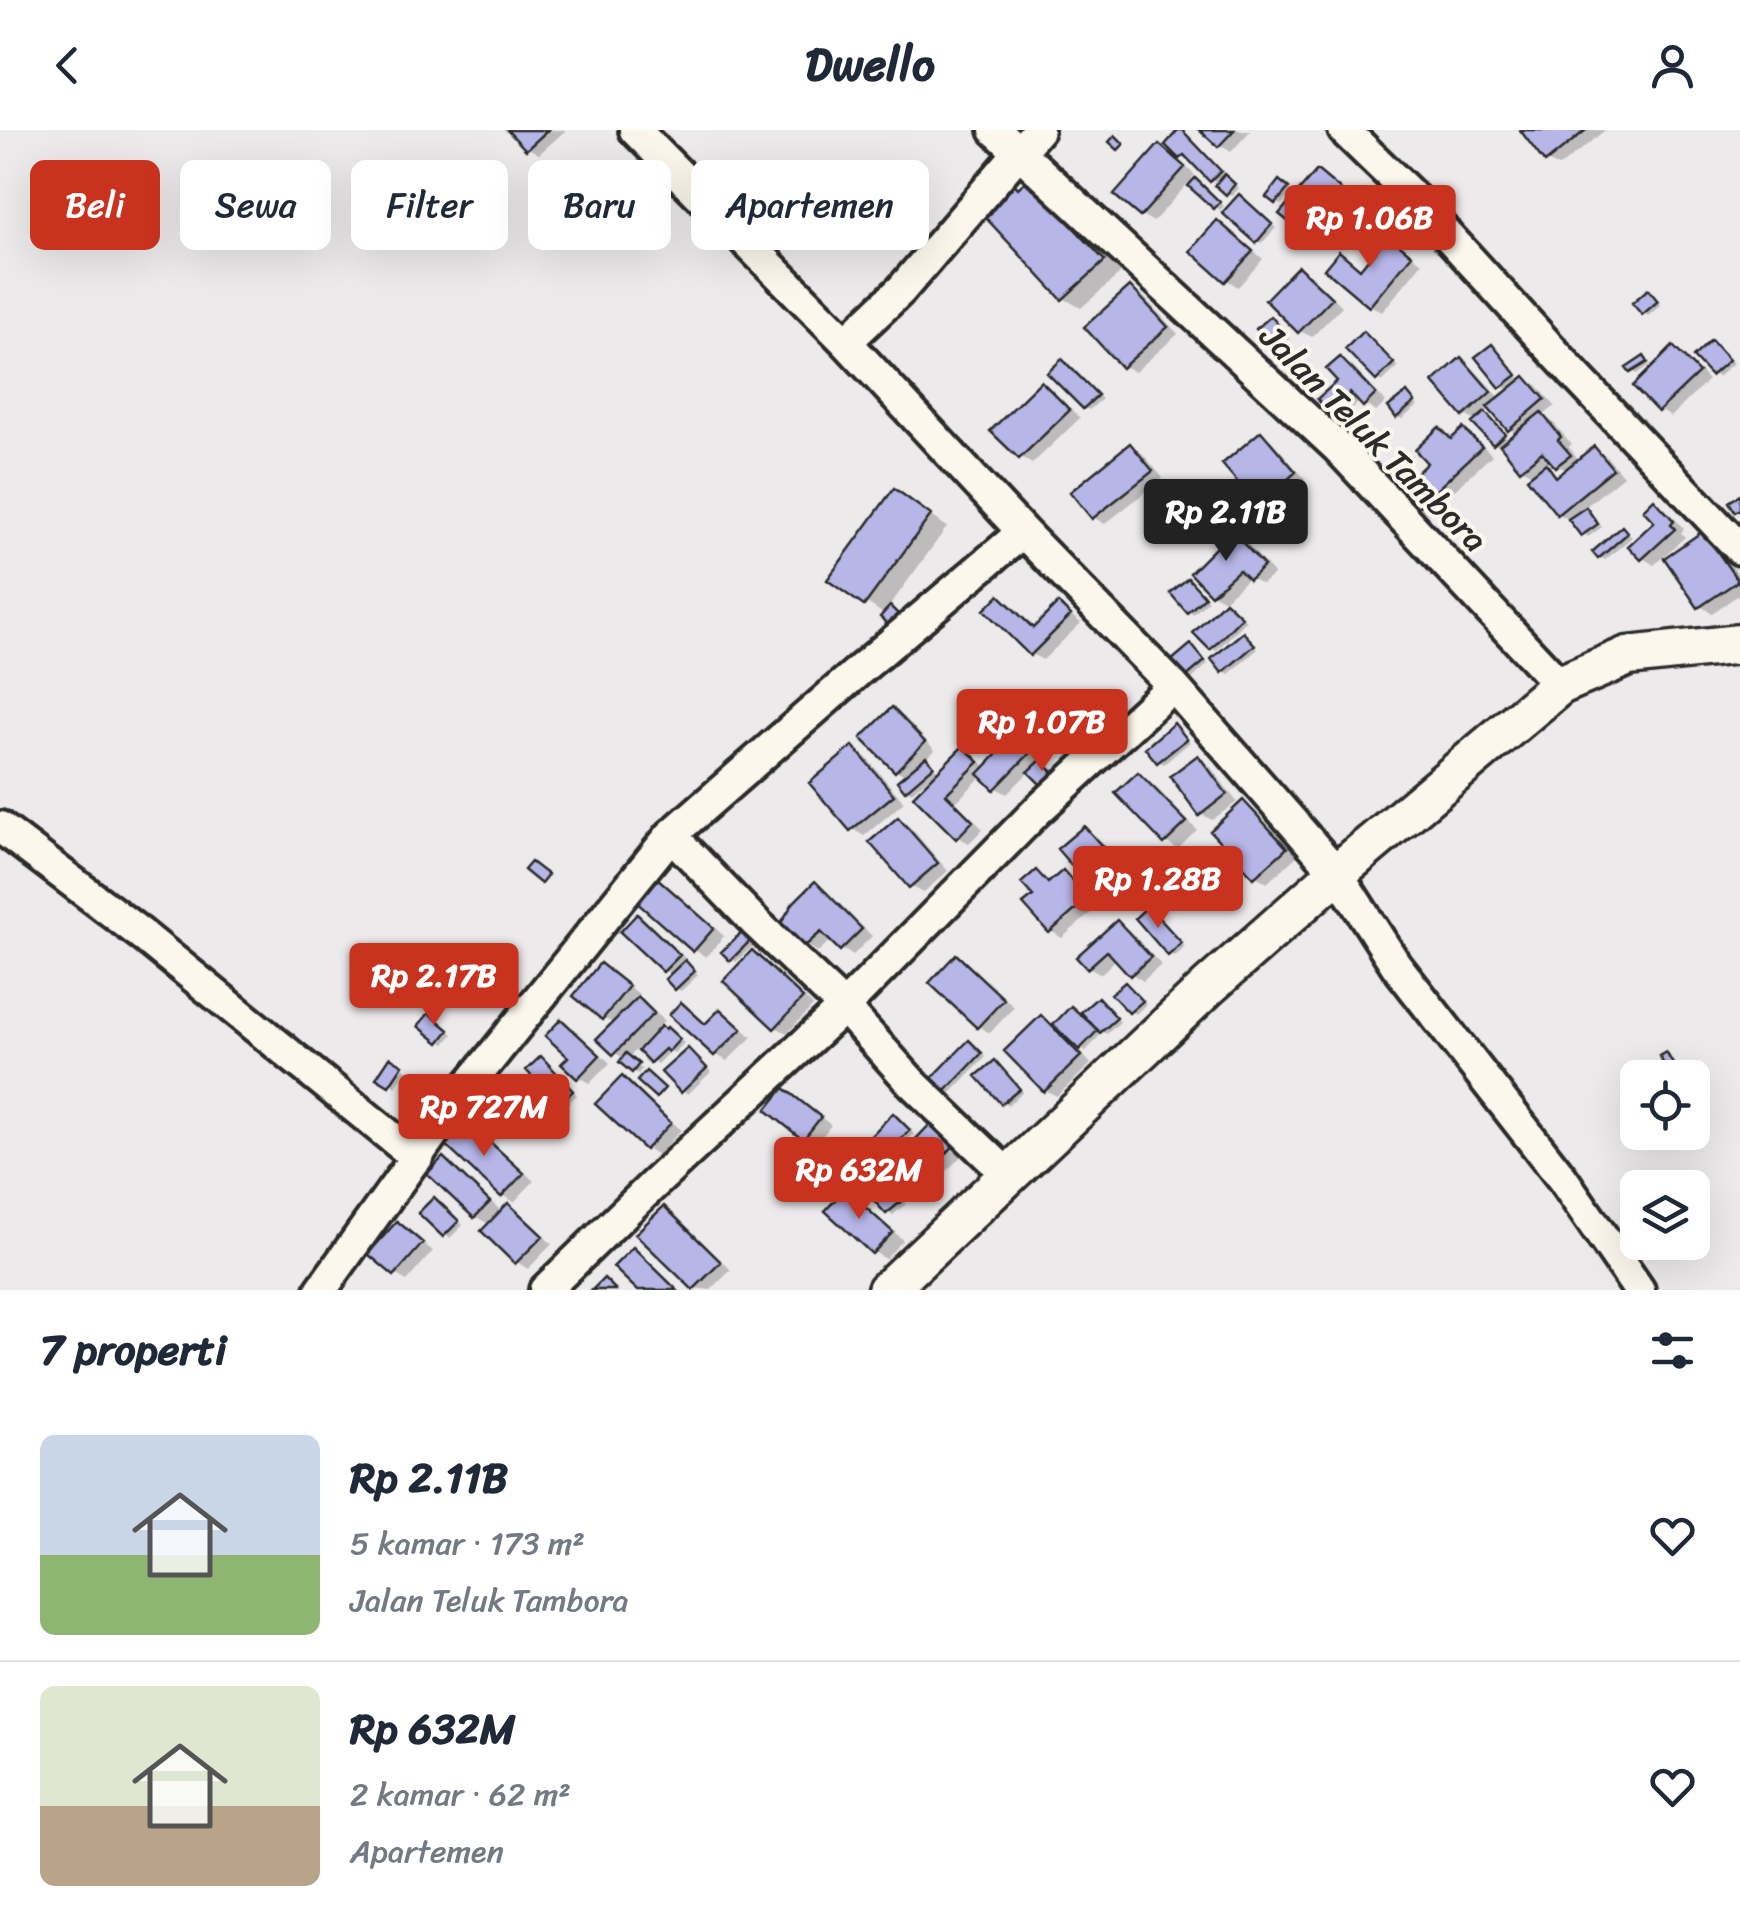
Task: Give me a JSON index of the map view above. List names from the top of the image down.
{
  "streets": {
    "street": ["Jalan Teluk Tambora"]
  },
  "page": {
    "header": "Dwello",
    "chip": [
      "Beli",
      "Sewa",
      "Filter",
      "Baru",
      "Apartemen"
    ],
    "price": [
      "Rp 1.06B",
      "Rp 2.11B",
      "Rp 1.07B",
      "Rp 1.28B",
      "Rp 2.17B",
      "Rp 727M",
      "Rp 632M"
    ],
    "heading": "7 properti",
    "list": [
      {
        "name": "Rp 2.11B",
        "note": "5 kamar · 173 m² · Jalan Teluk Tambora"
      },
      {
        "name": "Rp 632M",
        "note": "2 kamar · 62 m² · Apartemen"
      }
    ]
  }
}
